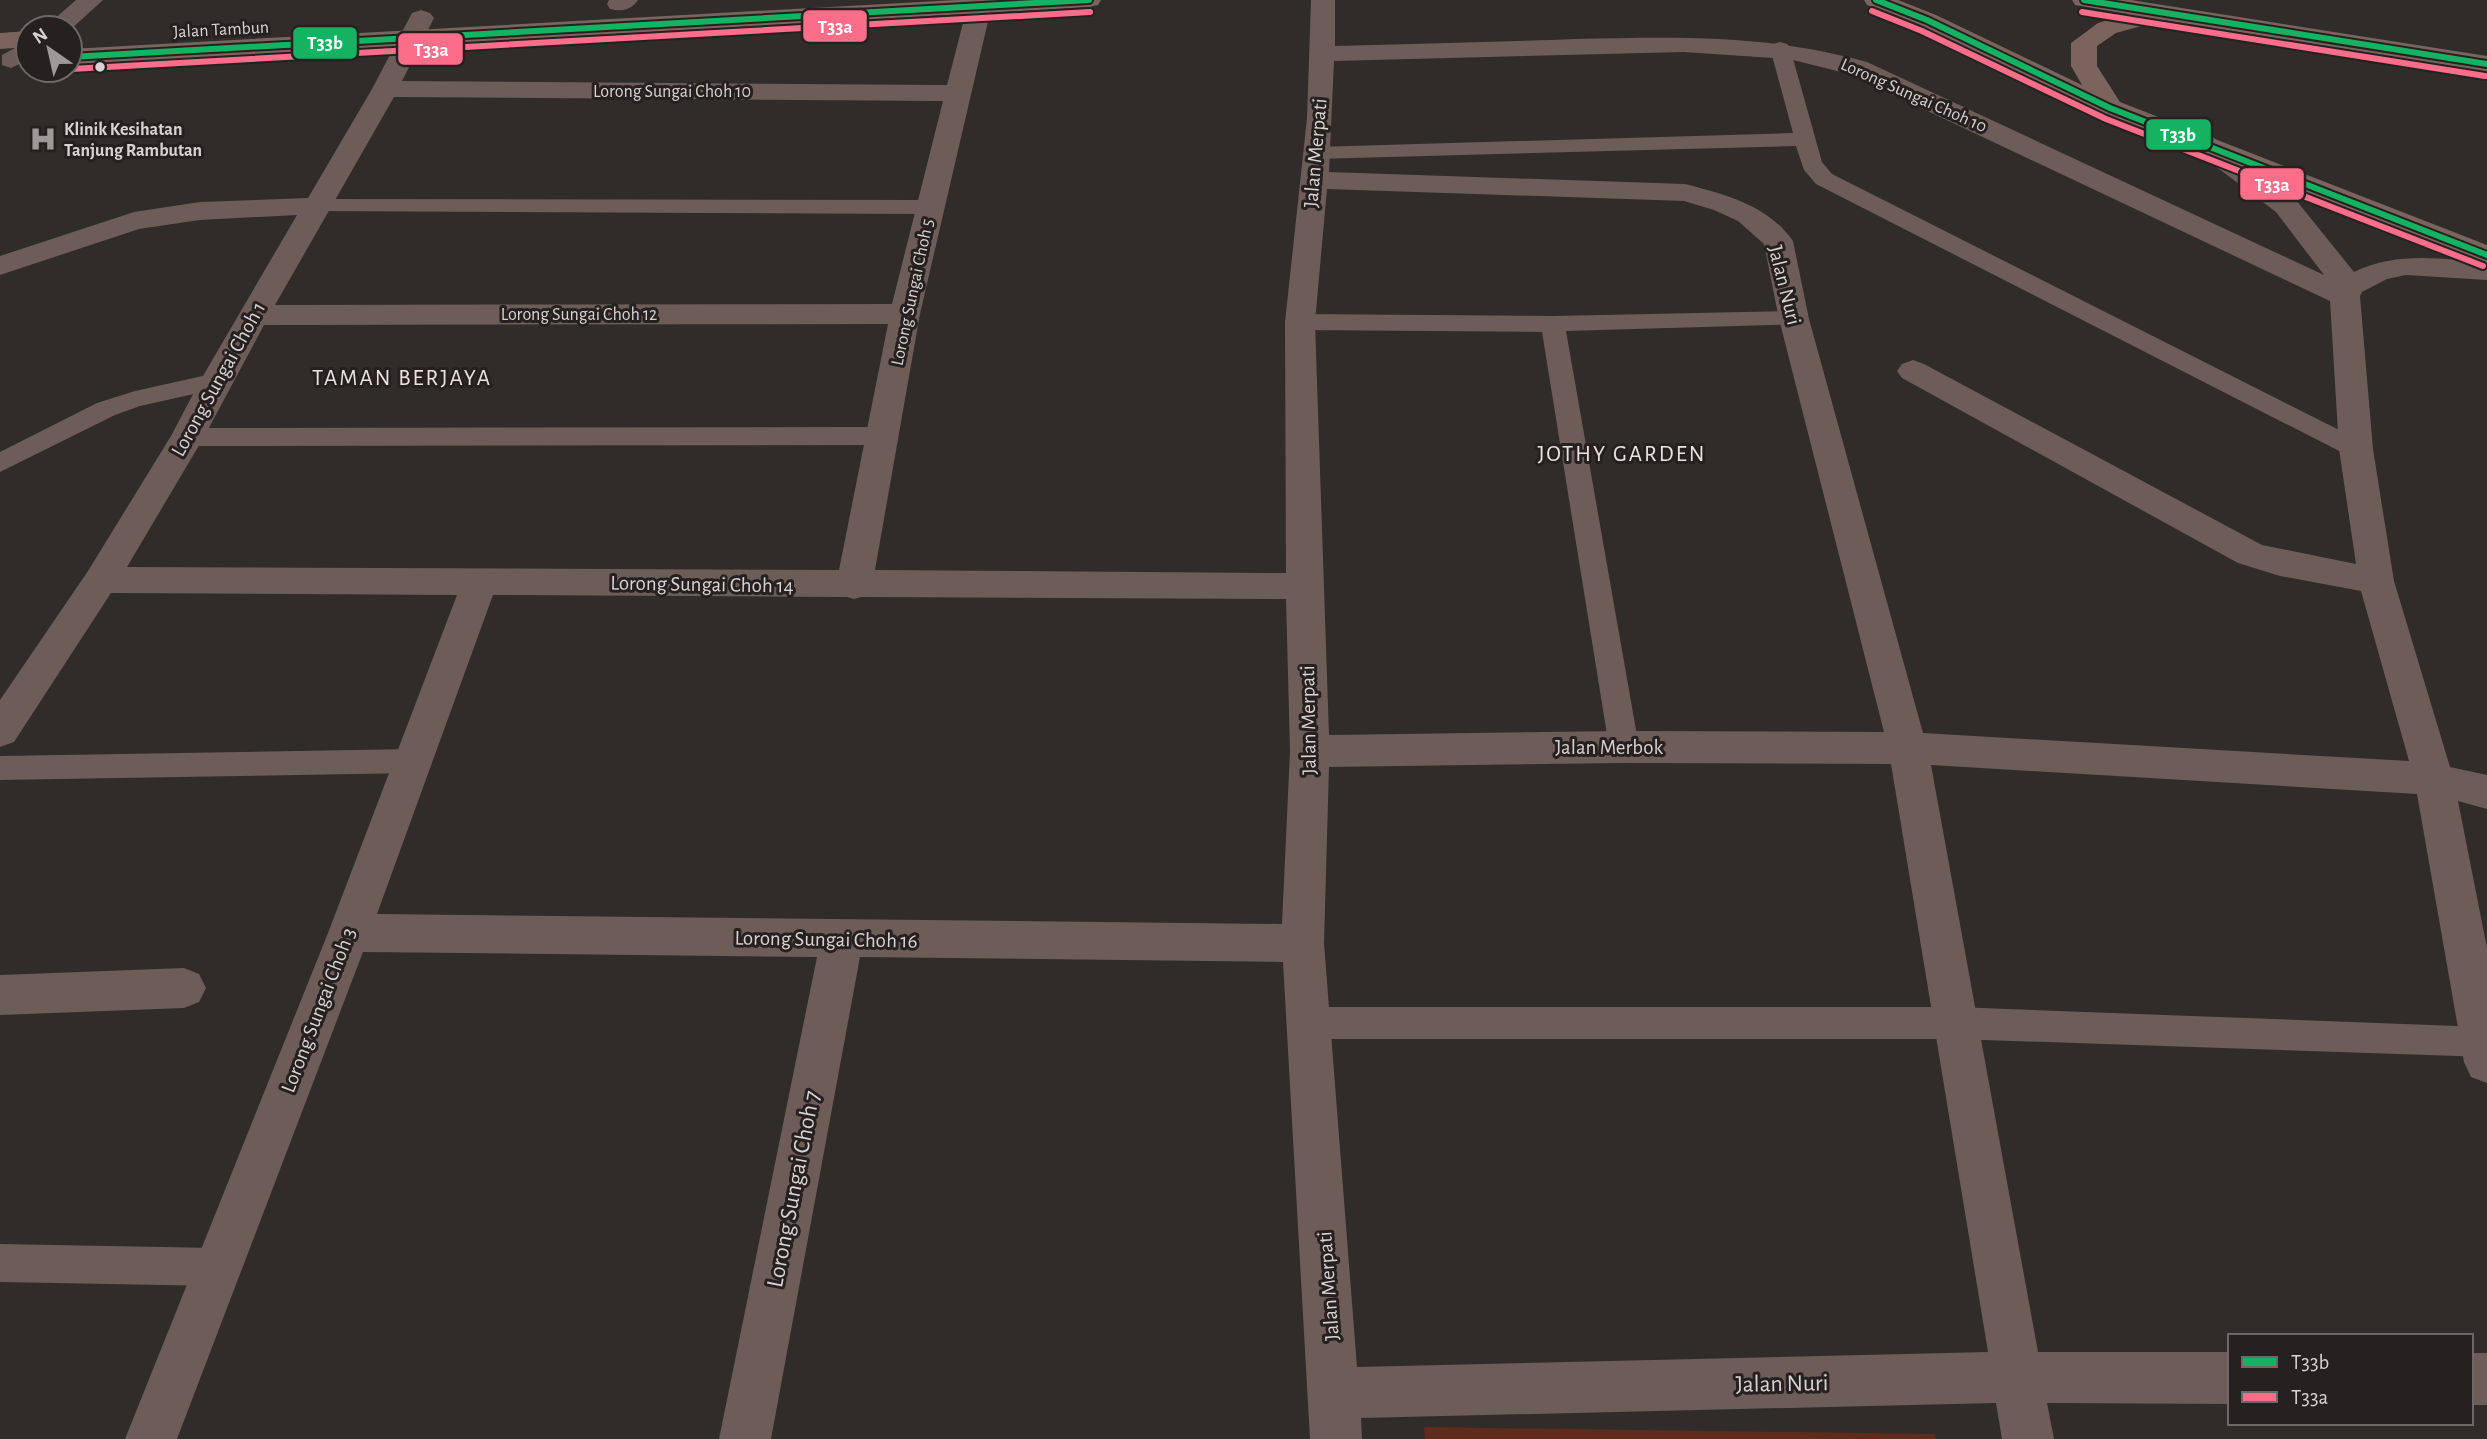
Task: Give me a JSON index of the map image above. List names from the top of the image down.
{
  "streets": {
    "main road": ["Jalan Tambun"],
    "street": [
      "Lorong Sungai Choh 10",
      "Jalan Merpati",
      "Jalan Nuri",
      "Lorong Sungai Choh 5",
      "Lorong Sungai Choh 12",
      "Lorong Sungai Choh 1",
      "Lorong Sungai Choh 14",
      "Jalan Merbok",
      "Lorong Sungai Choh 16",
      "Lorong Sungai Choh 3",
      "Lorong Sungai Choh 7"
    ]
  },
  "crossings": [
    ["Jalan Tambun", "Lorong Sungai Choh 5"],
    ["Jalan Tambun", "Lorong Sungai Choh 1"],
    ["Lorong Sungai Choh 10", "Jalan Merpati"],
    ["Lorong Sungai Choh 10", "Lorong Sungai Choh 5"],
    ["Lorong Sungai Choh 10", "Lorong Sungai Choh 1"],
    ["Jalan Merpati", "Jalan Nuri"],
    ["Jalan Merpati", "Lorong Sungai Choh 14"],
    ["Jalan Merpati", "Jalan Merbok"],
    ["Jalan Merpati", "Lorong Sungai Choh 16"],
    ["Jalan Nuri", "Jalan Merbok"],
    ["Lorong Sungai Choh 5", "Lorong Sungai Choh 12"],
    ["Lorong Sungai Choh 5", "Lorong Sungai Choh 14"],
    ["Lorong Sungai Choh 12", "Lorong Sungai Choh 1"],
    ["Lorong Sungai Choh 1", "Lorong Sungai Choh 14"],
    ["Lorong Sungai Choh 14", "Lorong Sungai Choh 3"],
    ["Lorong Sungai Choh 16", "Lorong Sungai Choh 3"],
    ["Lorong Sungai Choh 16", "Lorong Sungai Choh 7"]
  ],
  "districts": ["TAMAN BERJAYA", "JOTHY GARDEN"],
  "places": {
    "hospital": ["Klinik Kesihatan Tanjung Rambutan"]
  },
  "lines": ["transit line T33b", "transit line T33a"],
  "legend": ["T33b", "T33a"],
  "north": "top left"
}
